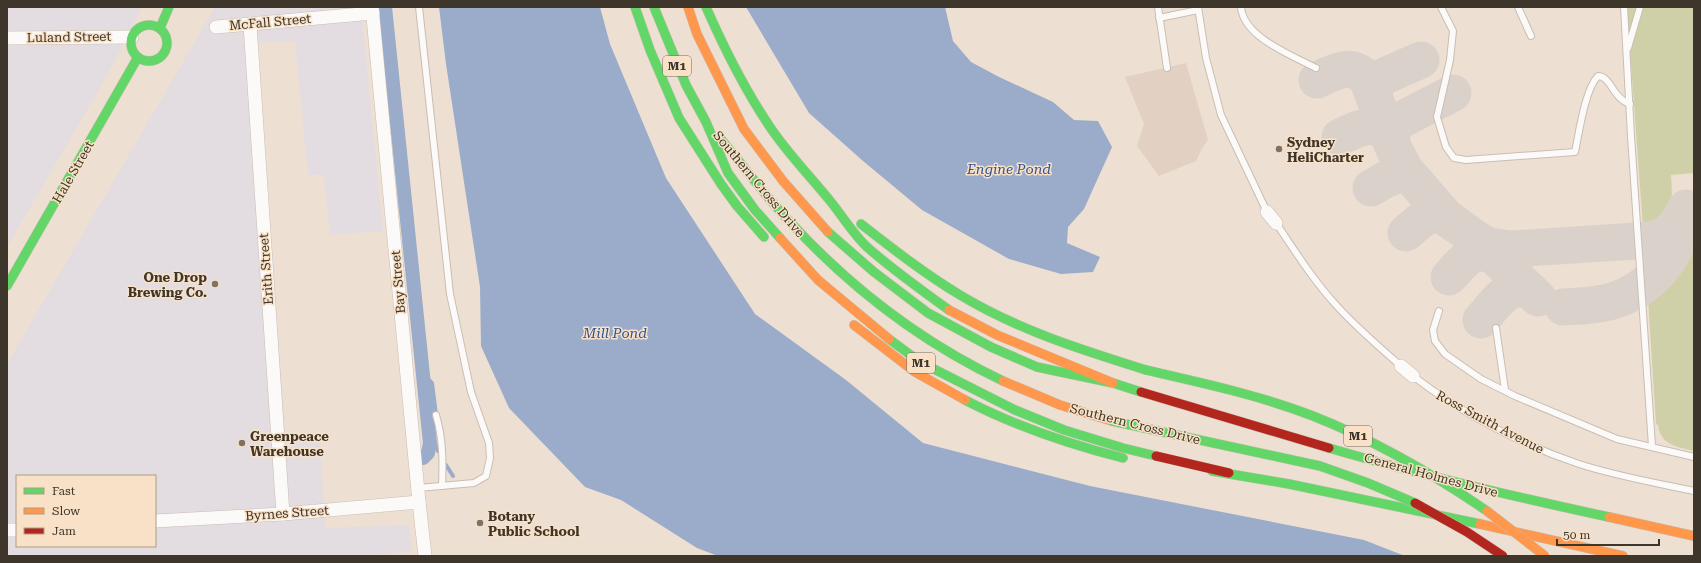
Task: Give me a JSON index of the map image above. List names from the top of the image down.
{
  "streets": {
    "main road": [
      "M1",
      "Hale Street",
      "Southern Cross Drive",
      "General Holmes Drive"
    ],
    "street": [
      "McFall Street",
      "Luland Street",
      "Erith Street",
      "Bay Street",
      "Ross Smith Avenue",
      "Byrnes Street"
    ]
  },
  "crossings": [
    ["McFall Street", "Erith Street"],
    ["McFall Street", "Bay Street"],
    ["Luland Street", "Hale Street"],
    ["M1", "Southern Cross Drive"],
    ["Erith Street", "Byrnes Street"],
    ["Bay Street", "Byrnes Street"]
  ],
  "water": ["Engine Pond", "Mill Pond"],
  "places": [
    "Sydney HeliCharter",
    "One Drop Brewing Co.",
    "Greenpeace Warehouse",
    "Botany Public School"
  ],
  "legend": ["Fast", "Slow", "Jam"],
  "scale_bar": "50 m"
}
